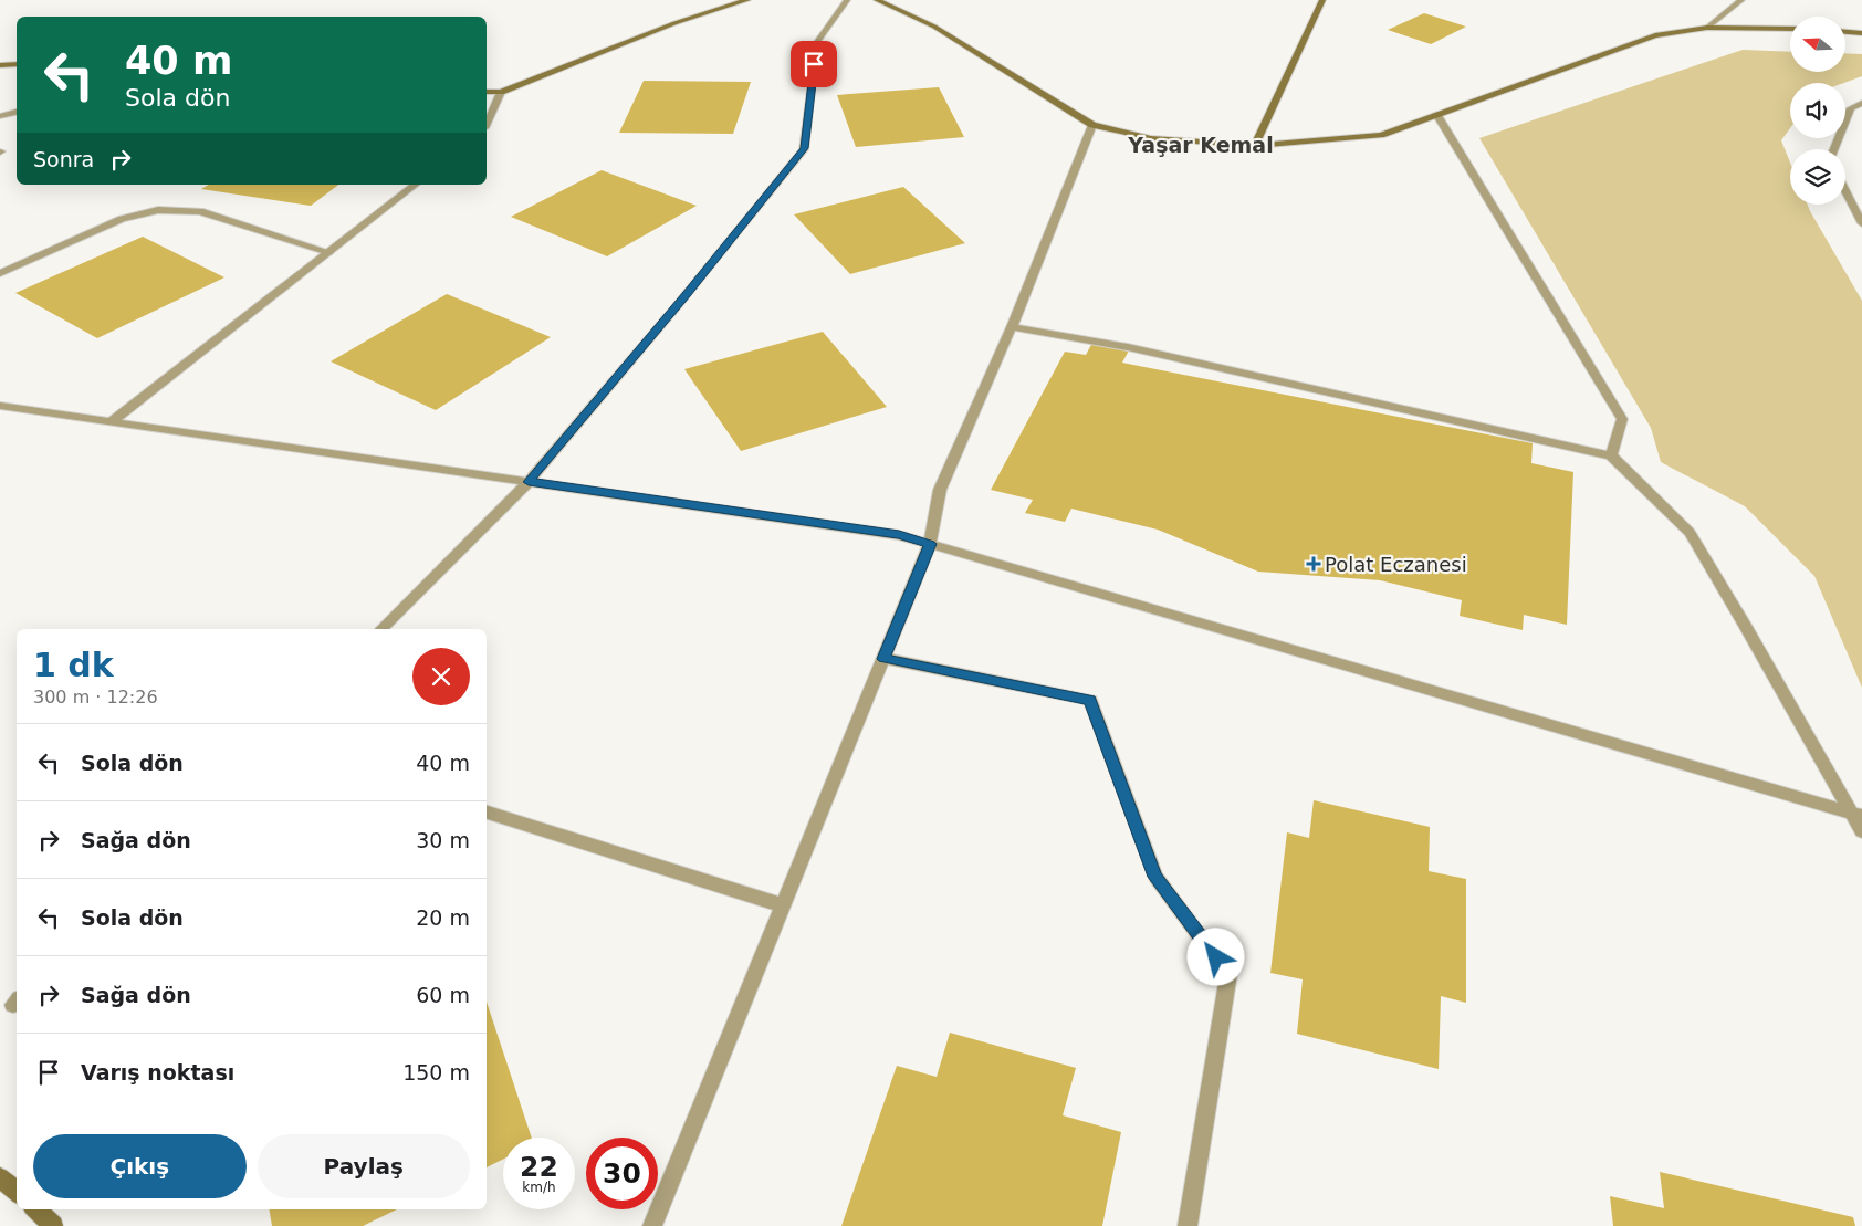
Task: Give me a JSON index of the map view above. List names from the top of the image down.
{
  "districts": ["Yaşar Kemal"],
  "places": {
    "health": ["Polat Eczanesi"]
  },
  "north": "left",
  "page": {
    "turn": ["40 m", "Sola dön"],
    "then": "Sonra",
    "heading": ["1 dk", "300 m · 12:26"],
    "list": [
      {
        "name": "Sola dön",
        "value": "40 m"
      },
      {
        "name": "Sağa dön",
        "value": "30 m"
      },
      {
        "name": "Sola dön",
        "value": "20 m"
      },
      {
        "name": "Sağa dön",
        "value": "60 m"
      },
      {
        "name": "Varış noktası",
        "value": "150 m"
      }
    ],
    "buttons": ["Çıkış", "Paylaş"],
    "speed": "22 km/h",
    "limit": "30"
  }
}
